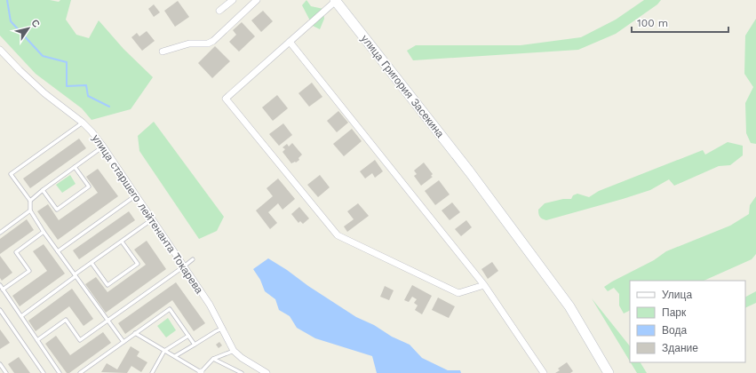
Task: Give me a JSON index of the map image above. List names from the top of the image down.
{
  "streets": {
    "main road": ["улица Григория Засекина"],
    "street": ["улица старшего лейтенанта Токарева"]
  },
  "legend": [
    "Улица",
    "Парк",
    "Вода",
    "Здание"
  ],
  "scale_bar": "100 m",
  "north": "top right"
}
